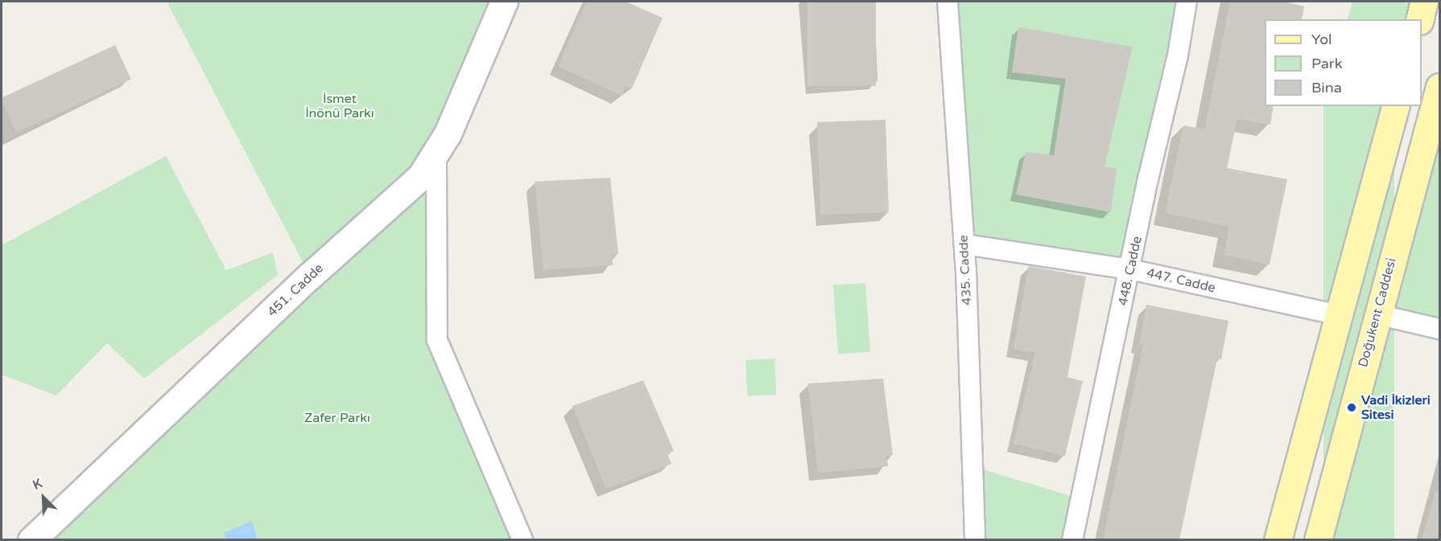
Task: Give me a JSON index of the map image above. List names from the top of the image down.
{
  "streets": {
    "main road": ["Doğukent Caddesi"],
    "street": [
      "435. Cadde",
      "448. Cadde",
      "447. Cadde",
      "451. Cadde"
    ]
  },
  "crossings": [
    ["435. Cadde", "447. Cadde"],
    ["448. Cadde", "447. Cadde"]
  ],
  "parks": ["İsmet İnönü Parkı", "Zafer Parkı"],
  "places": ["Vadi İkizleri Sitesi"],
  "legend": ["Yol", "Park", "Bina"],
  "north": "top left"
}
